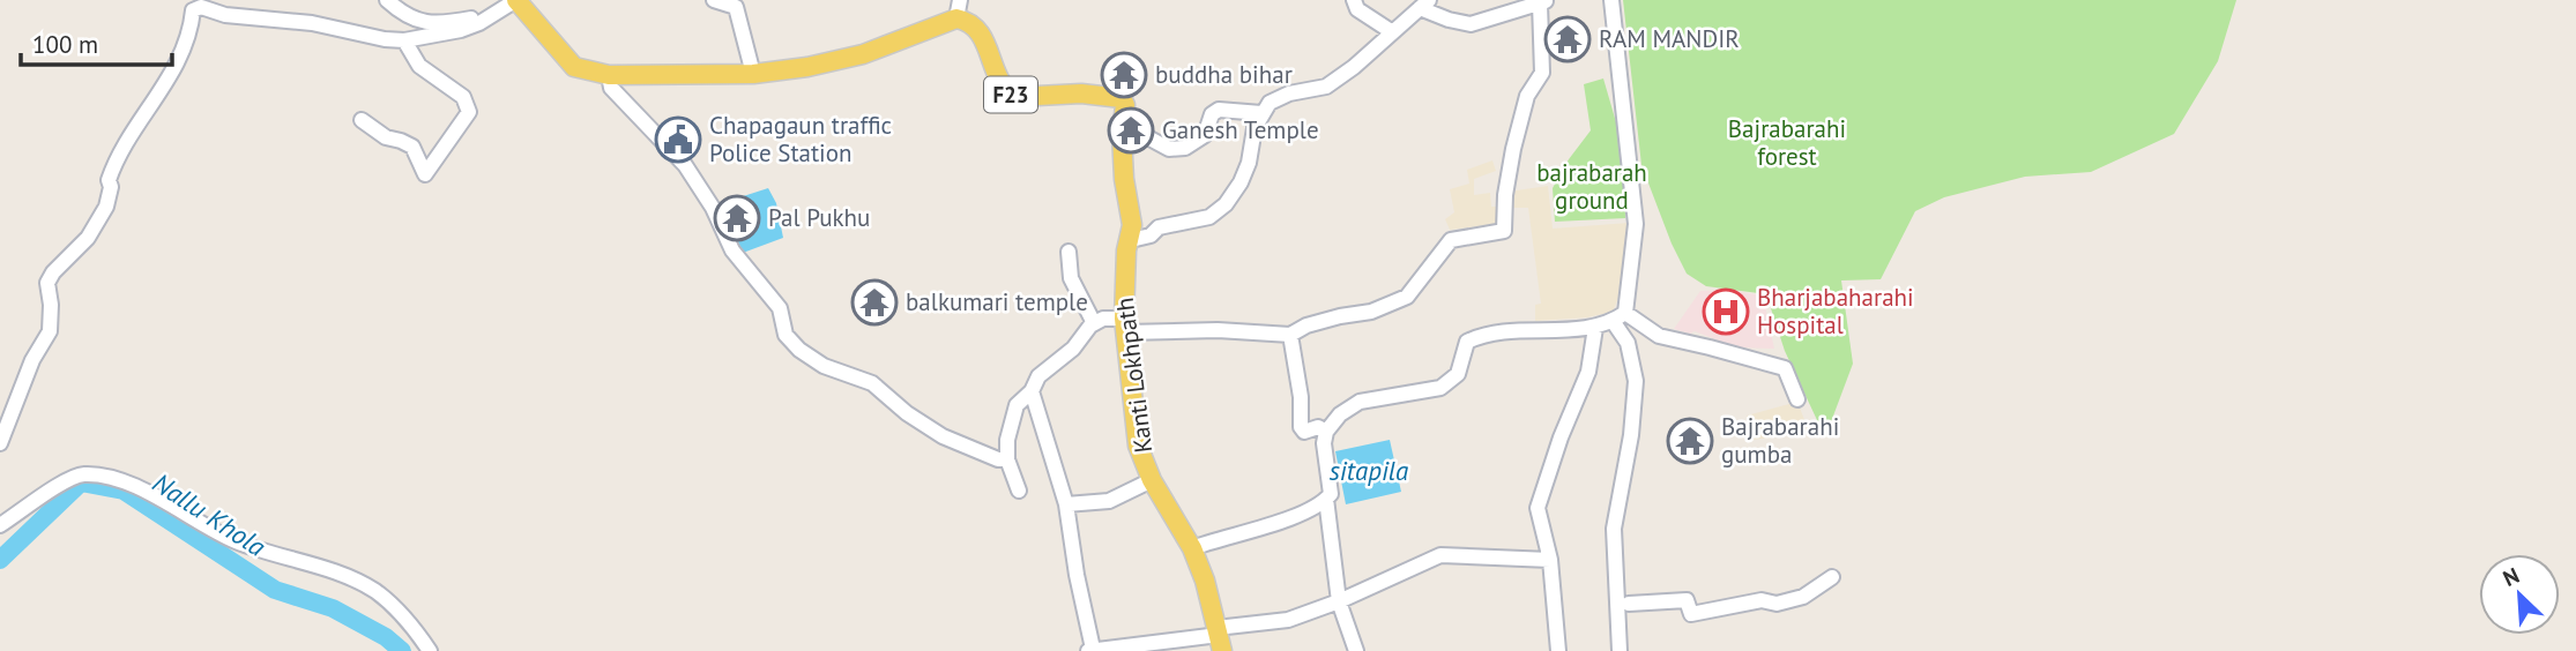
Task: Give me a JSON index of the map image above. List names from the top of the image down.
{
  "streets": {
    "main road": ["F23", "Kanti Lokhpath"]
  },
  "water": ["sitapila", "Nallu Khola"],
  "parks": ["Bajrabarahi forest", "bajrabarah ground"],
  "places": {
    "temple": [
      "RAM MANDIR",
      "buddha bihar",
      "Ganesh Temple",
      "Pal Pukhu",
      "balkumari temple",
      "Bajrabarahi gumba"
    ],
    "public building": ["Chapagaun traffic Police Station"],
    "hospital": ["Bharjabaharahi Hospital"]
  },
  "scale_bar": "100 m",
  "north": "top left"
}
